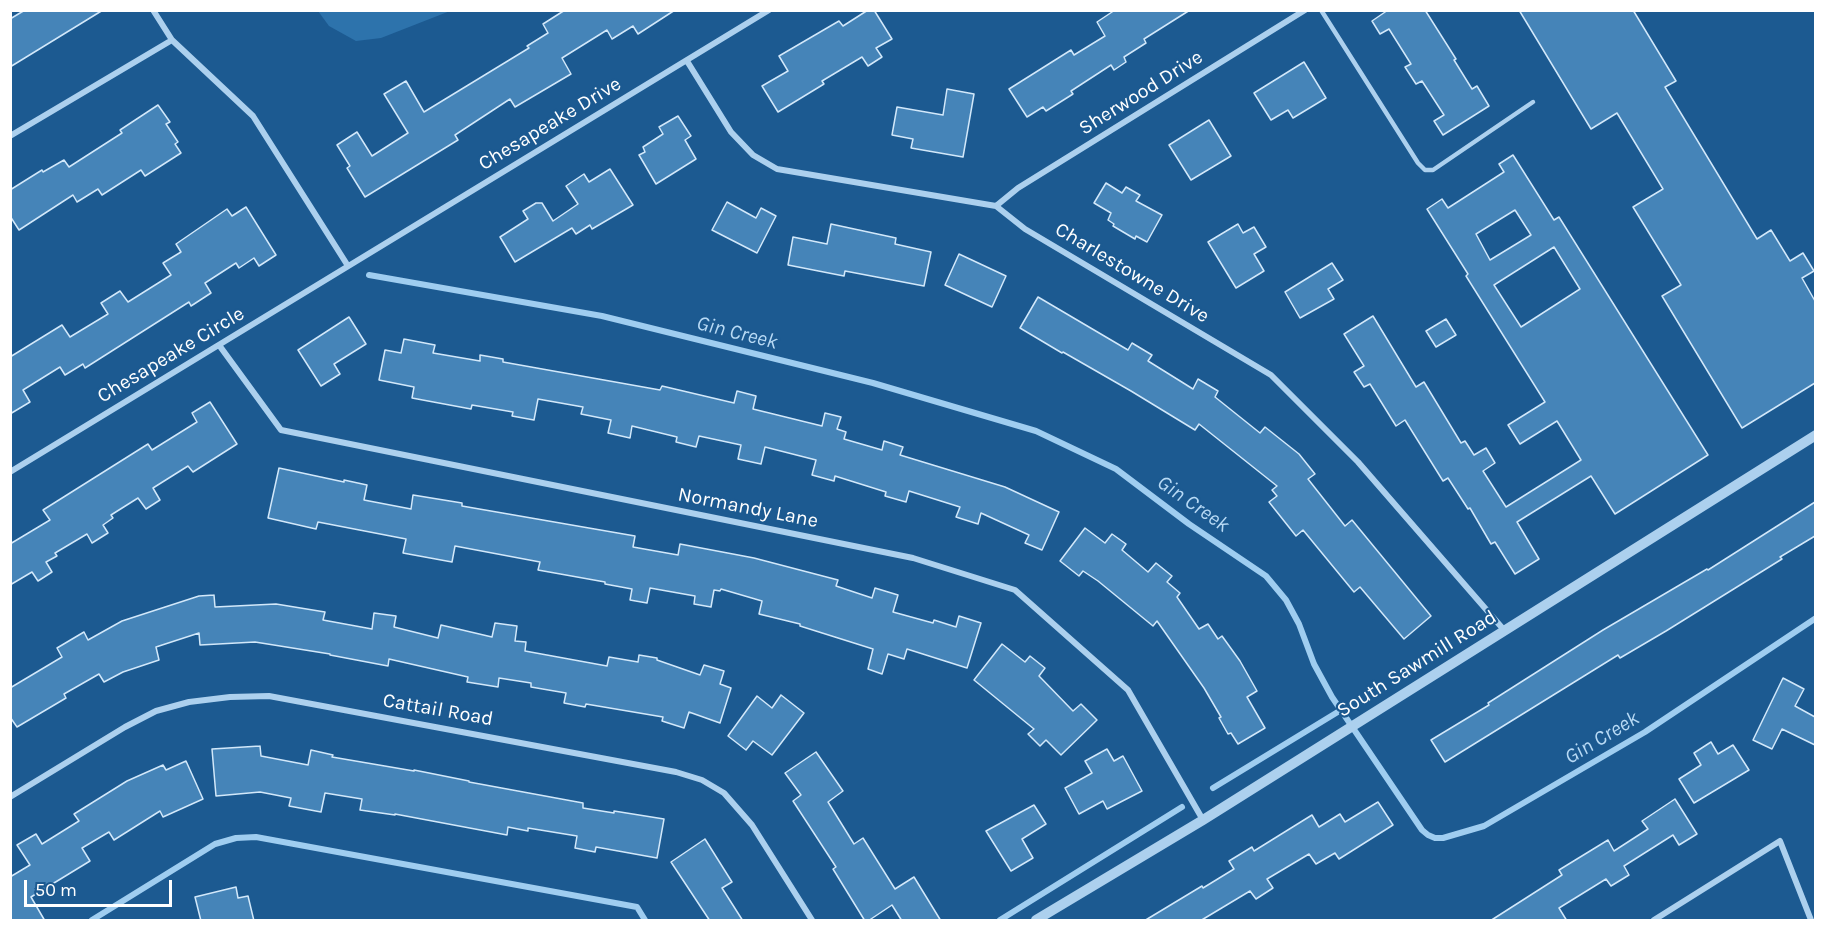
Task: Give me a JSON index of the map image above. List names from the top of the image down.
{
  "streets": {
    "street": [
      "Sherwood Drive",
      "Chesapeake Drive",
      "Charlestowne Drive",
      "Chesapeake Circle",
      "Normandy Lane",
      "South Sawmill Road",
      "Cattail Road"
    ]
  },
  "crossings": [
    ["Sherwood Drive", "Charlestowne Drive"],
    ["Chesapeake Drive", "Charlestowne Drive"],
    ["Chesapeake Drive", "Chesapeake Circle"],
    ["Charlestowne Drive", "South Sawmill Road"],
    ["Chesapeake Circle", "Normandy Lane"],
    ["Normandy Lane", "South Sawmill Road"]
  ],
  "water": ["Gin Creek"],
  "scale_bar": "50 m"
}
